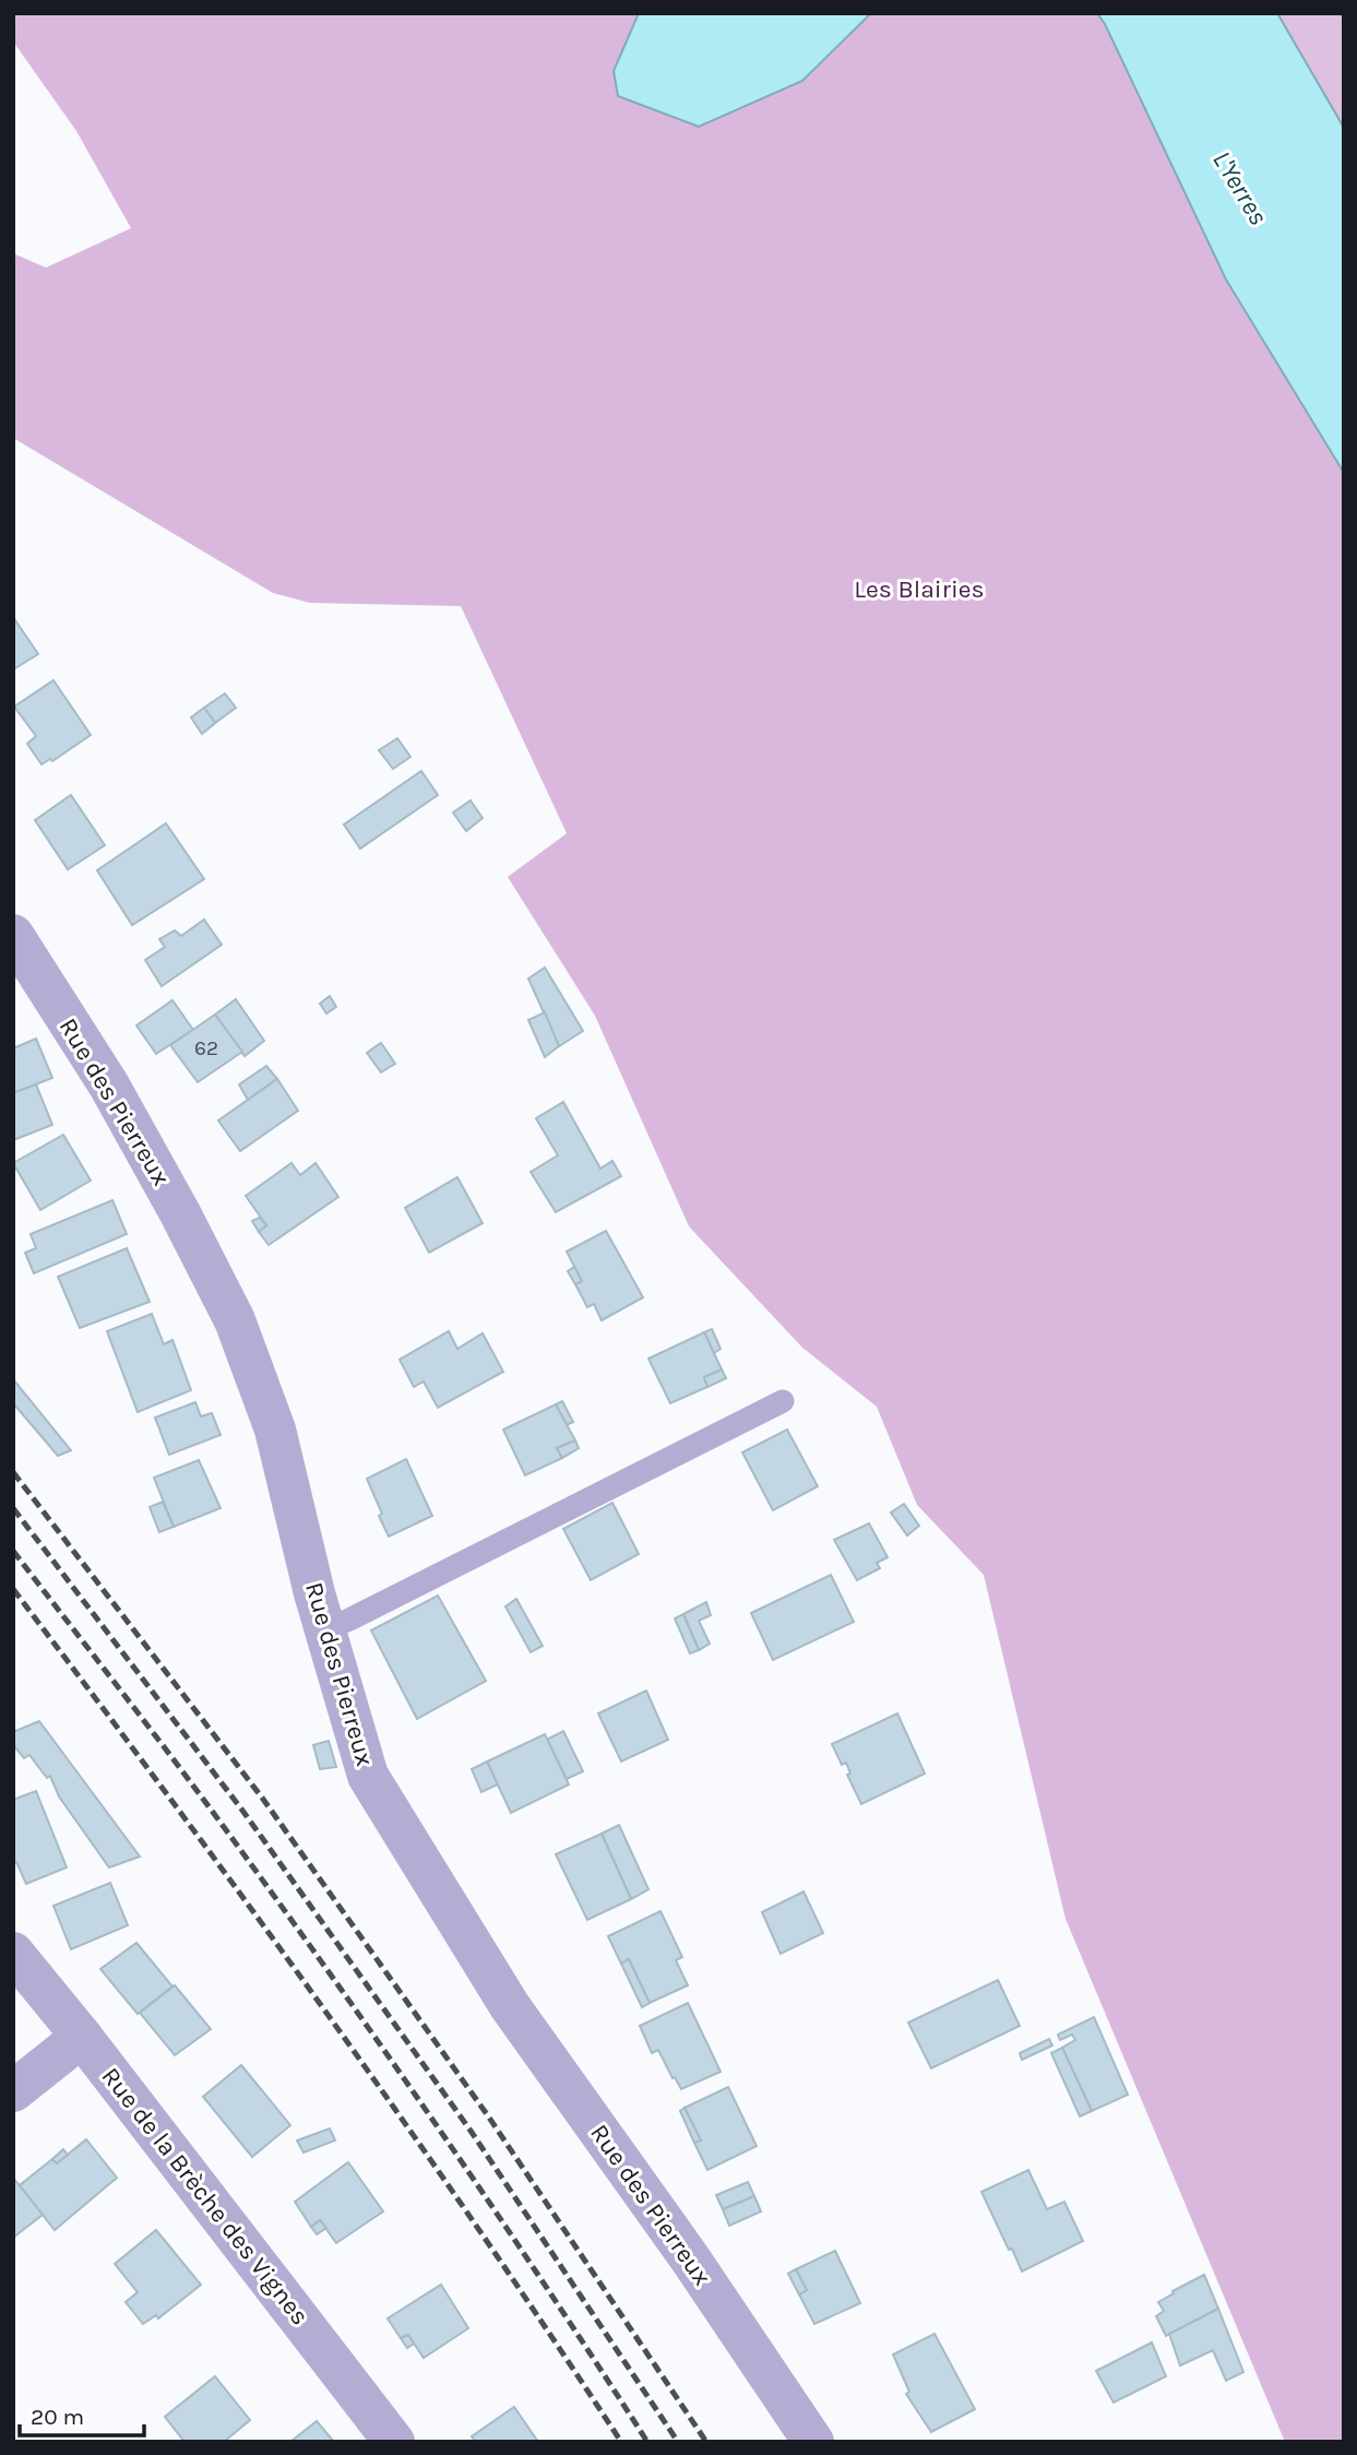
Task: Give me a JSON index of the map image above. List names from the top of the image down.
{
  "streets": {
    "street": ["Rue des Pierreux", "Rue de la Brèche des Vignes"]
  },
  "water": ["L'Yerres"],
  "parks": ["Les Blairies"],
  "house_numbers": ["62"],
  "scale_bar": "20 m"
}
